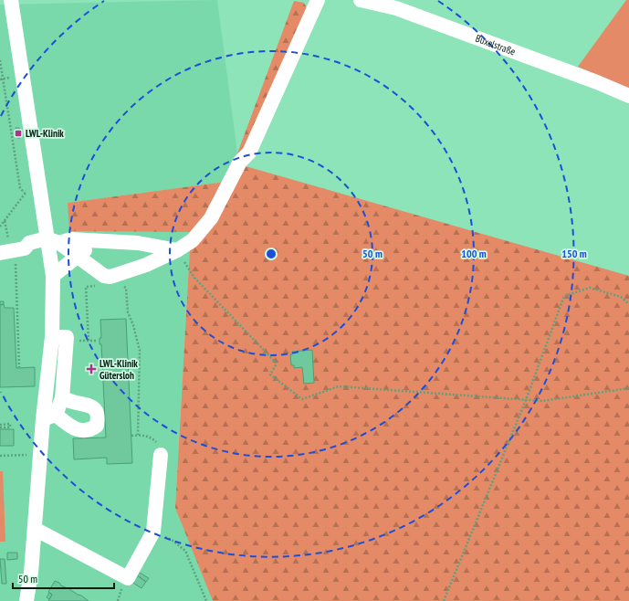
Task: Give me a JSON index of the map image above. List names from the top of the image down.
{
  "streets": {
    "street": ["Buxelstraße"]
  },
  "places": {
    "transit": ["LWL-Klinik"],
    "health": ["LWL-Klinik Gütersloh"]
  },
  "scale_bar": "50 m",
  "rings": ["50 m", "100 m", "150 m"]
}
